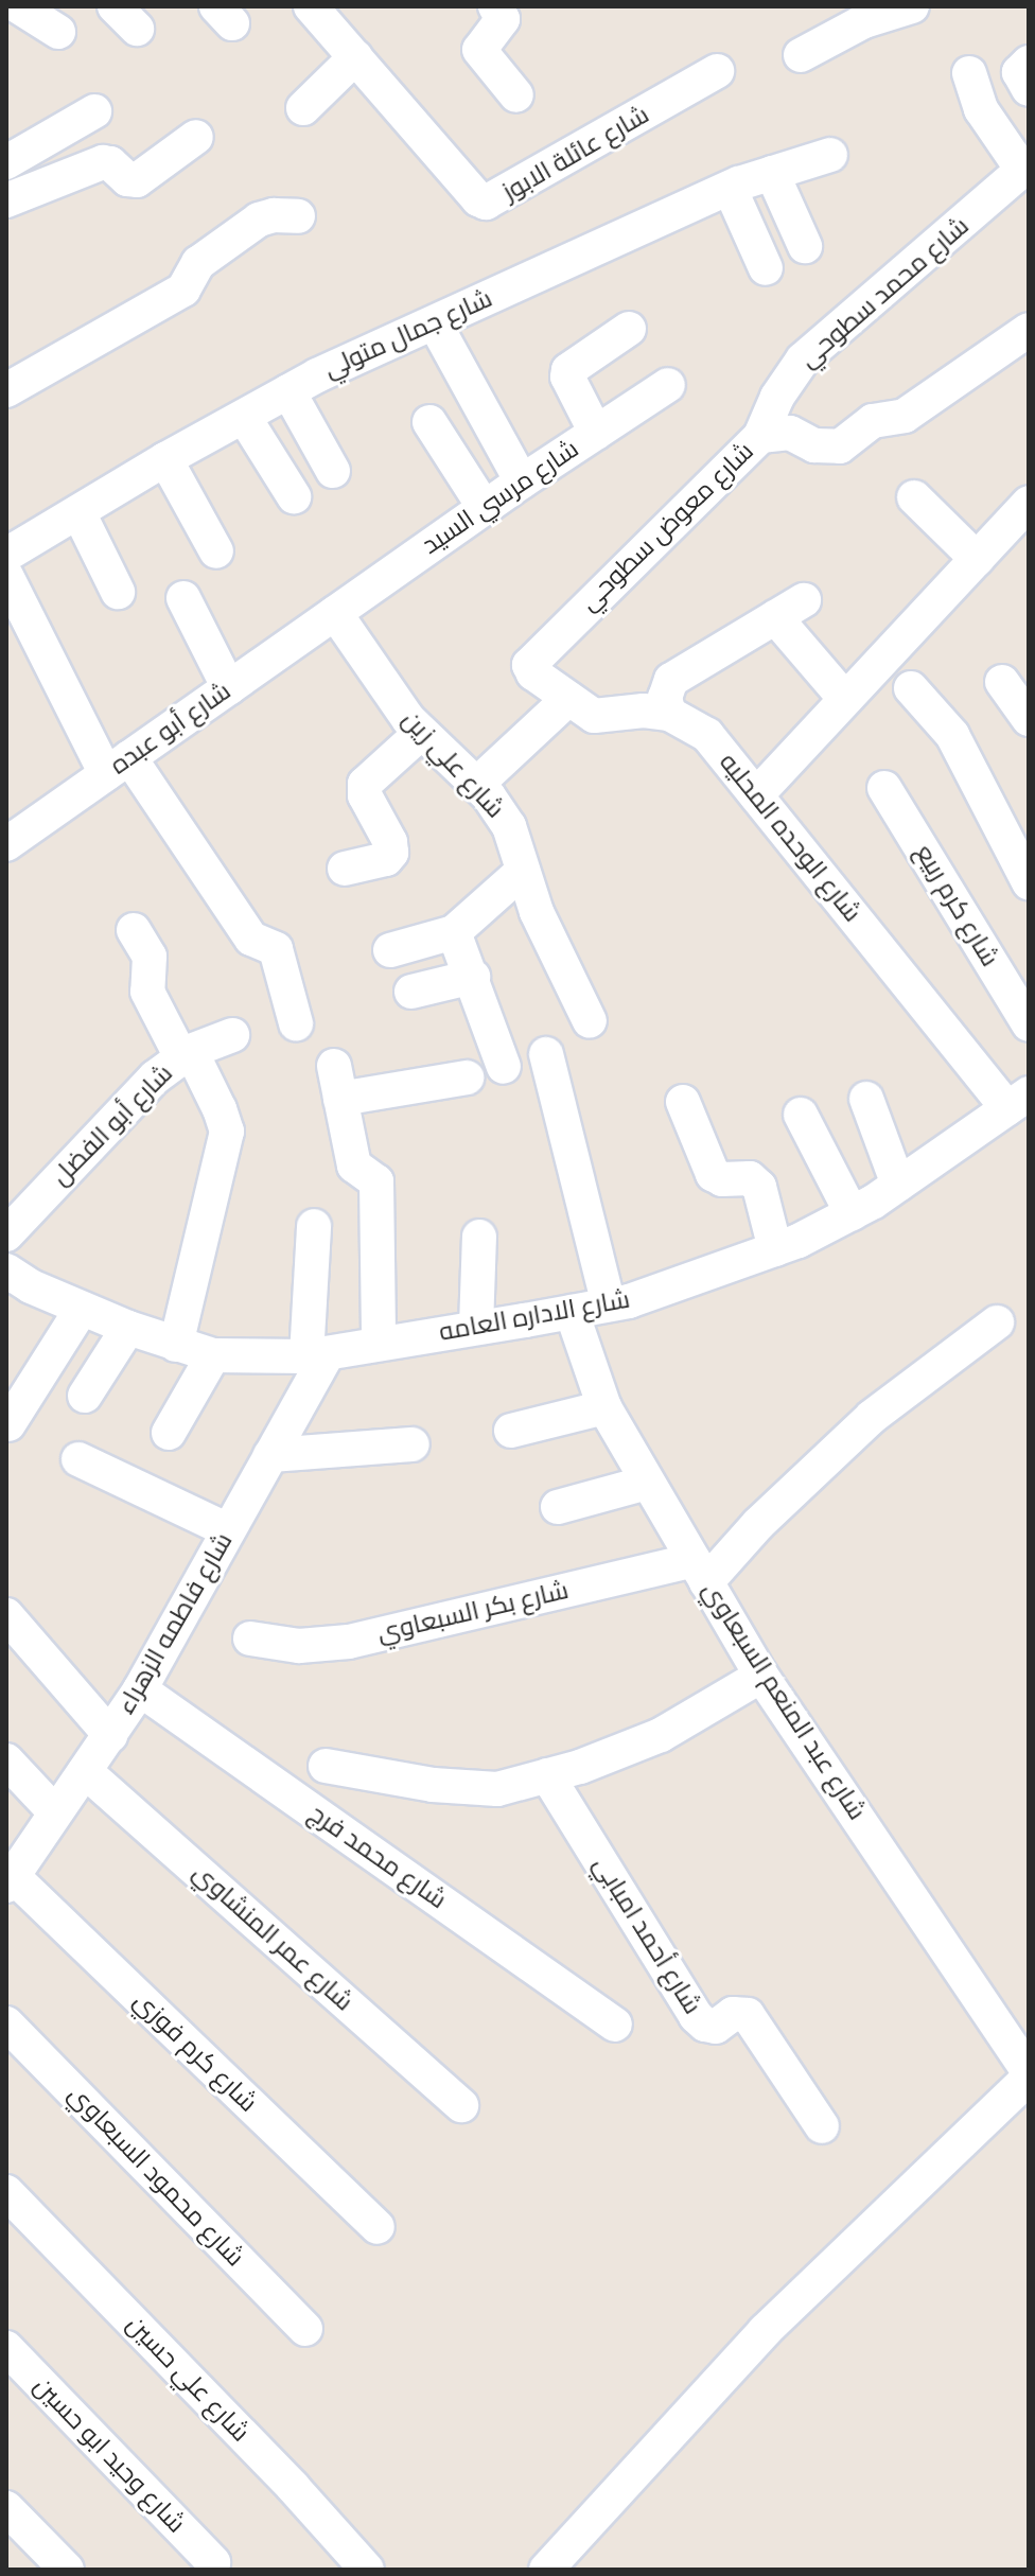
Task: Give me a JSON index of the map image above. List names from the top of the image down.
{
  "streets": {
    "street": [
      "شارع عائلة الابوز",
      "شارع محمد سطوحي",
      "شارع جمال متولي",
      "شارع مرسي السيد",
      "شارع معوض سطوحي",
      "شارع أبو عبده",
      "شارع علي زين",
      "شارع الوحده المحليه",
      "شارع كرم ربيع",
      "شارع أبو الفضل",
      "شارع الاداره العامه",
      "شارع بكر السبعاوي",
      "شارع فاطمه الزهراء",
      "شارع عبد المنعم السبعاوي",
      "شارع محمد فرج",
      "شارع أحمد امبابي",
      "شارع عمر المنشاوي",
      "شارع كرم فوزي",
      "شارع محمود السبعاوي",
      "شارع علي حسين",
      "شارع وحيد ابو حسين"
    ]
  },
  "crossings": [
    ["شارع محمد سطوحي", "شارع معوض سطوحي"],
    ["شارع مرسي السيد", "شارع أبو عبده"],
    ["شارع مرسي السيد", "شارع علي زين"],
    ["شارع معوض سطوحي", "شارع الوحده المحليه"],
    ["شارع أبو عبده", "شارع علي زين"],
    ["شارع الوحده المحليه", "شارع الاداره العامه"],
    ["شارع الاداره العامه", "شارع فاطمه الزهراء"],
    ["شارع الاداره العامه", "شارع عبد المنعم السبعاوي"],
    ["شارع بكر السبعاوي", "شارع عبد المنعم السبعاوي"],
    ["شارع فاطمه الزهراء", "شارع محمد فرج"],
    ["شارع فاطمه الزهراء", "شارع عمر المنشاوي"],
    ["شارع فاطمه الزهراء", "شارع كرم فوزي"]
  ]
}
